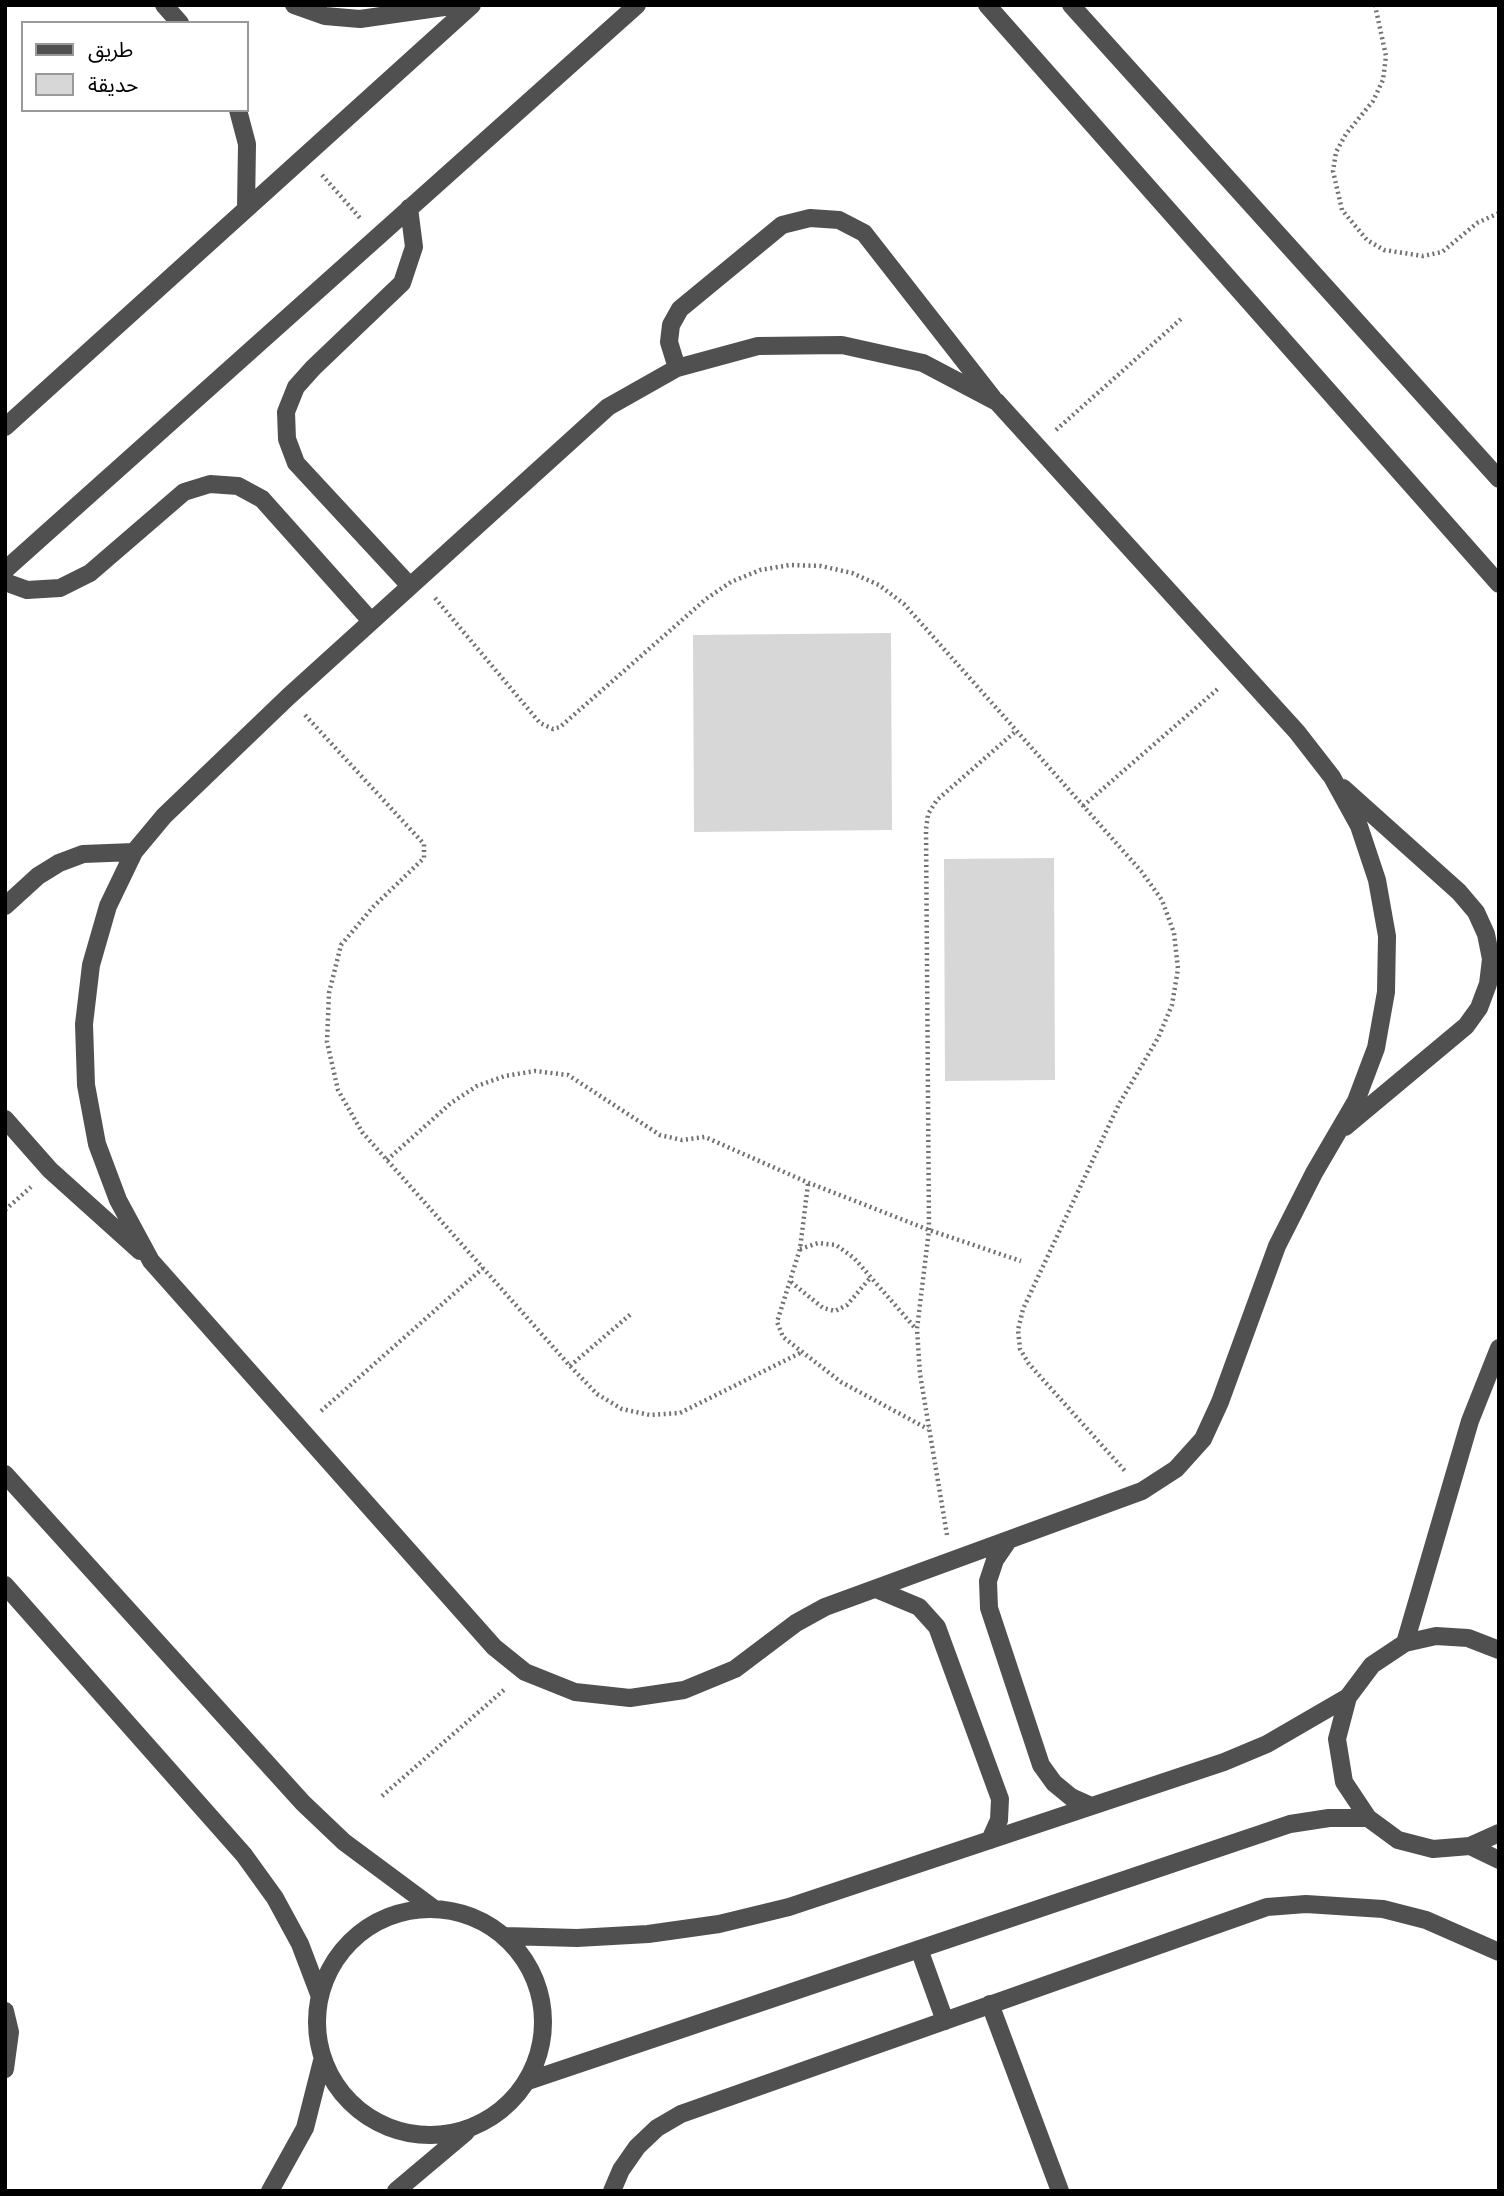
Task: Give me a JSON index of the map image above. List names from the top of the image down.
{
  "legend": ["طريق", "حديقة"]
}
